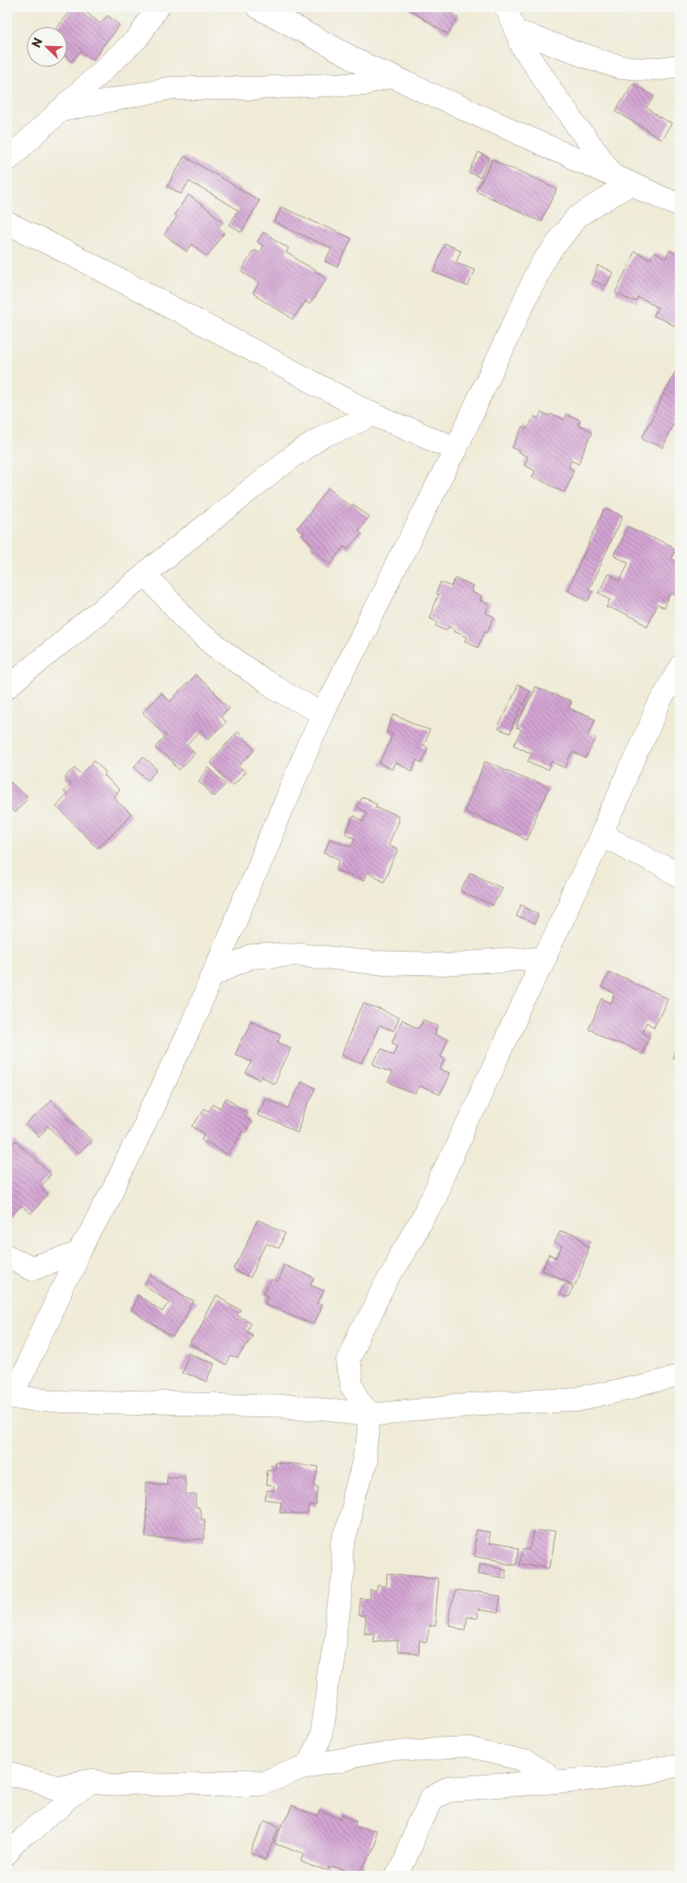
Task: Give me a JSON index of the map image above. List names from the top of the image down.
{
  "north": "top left"
}
